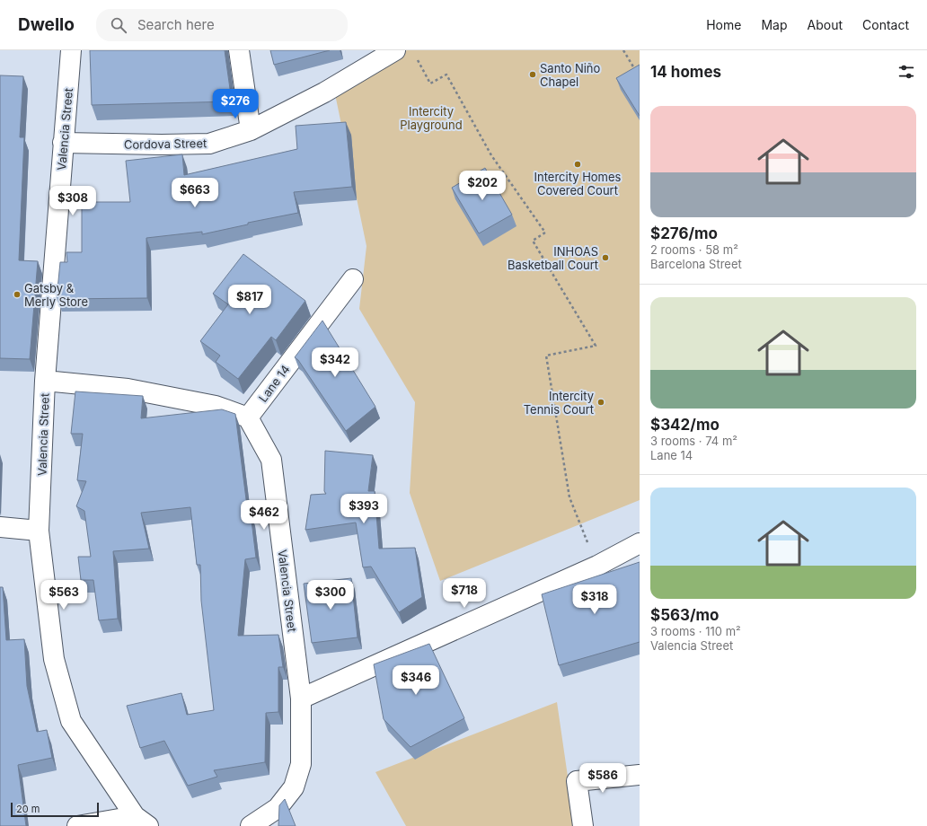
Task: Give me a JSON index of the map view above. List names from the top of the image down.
{
  "streets": {
    "street": ["Valencia Street", "Cordova Street", "Lane 14"]
  },
  "crossings": [
    ["Valencia Street", "Cordova Street"],
    ["Valencia Street", "Lane 14"]
  ],
  "parks": ["Intercity Playground"],
  "places": [
    "Santo Niño Chapel",
    "Intercity Homes Covered Court",
    "INHOAS Basketball Court",
    "Gatsby & Merly Store",
    "Intercity Tennis Court"
  ],
  "scale_bar": "20 m",
  "page": {
    "header": "Dwello",
    "search": "Search here",
    "nav": [
      "Home",
      "Map",
      "About",
      "Contact"
    ],
    "heading": "14 homes",
    "price": [
      "$276",
      "$202",
      "$663",
      "$308",
      "$817",
      "$342",
      "$393",
      "$462",
      "$718",
      "$563",
      "$300",
      "$318",
      "$346",
      "$586"
    ],
    "list": [
      {
        "name": "$276/mo",
        "note": "2 rooms · 58 m² · Barcelona Street"
      },
      {
        "name": "$342/mo",
        "note": "3 rooms · 74 m² · Lane 14"
      },
      {
        "name": "$563/mo",
        "note": "3 rooms · 110 m² · Valencia Street"
      }
    ],
    "scale": "20 m"
  }
}
